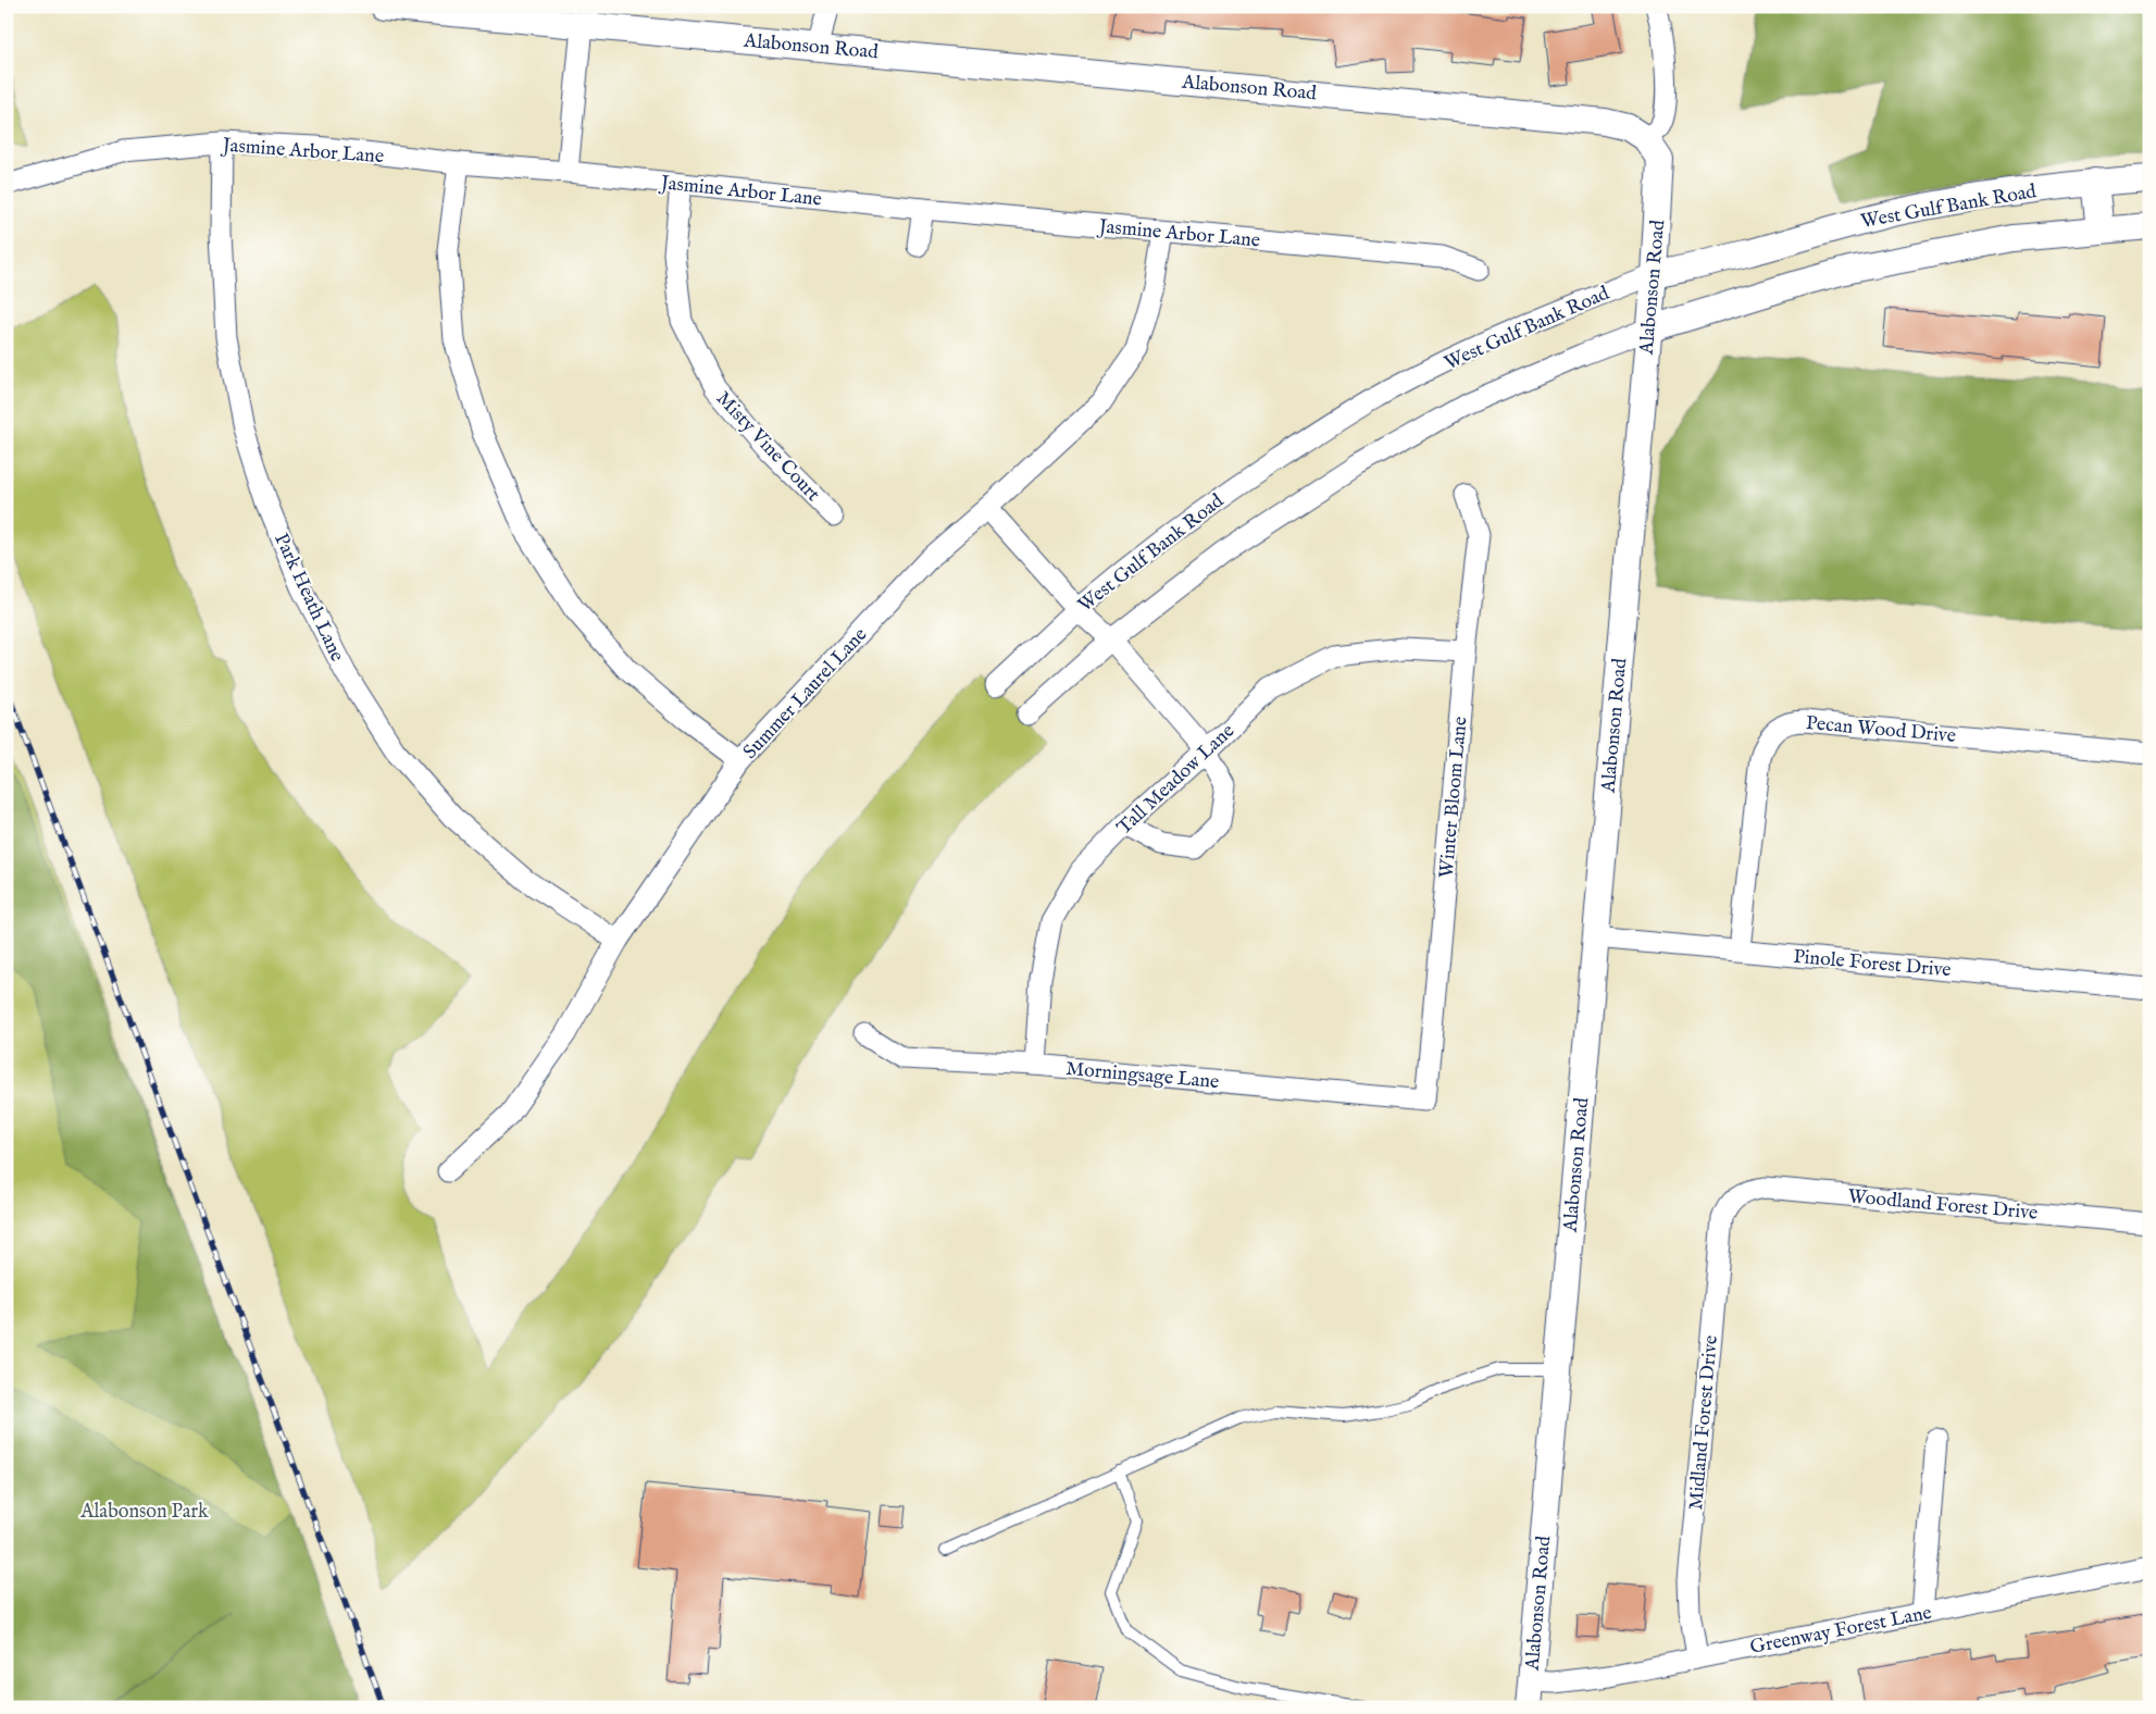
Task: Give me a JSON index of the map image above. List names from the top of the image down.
{
  "streets": {
    "street": [
      "Alabonson Road",
      "Jasmine Arbor Lane",
      "West Gulf Bank Road",
      "Misty Vine Court",
      "Park Heath Lane",
      "Summer Laurel Lane",
      "Pecan Wood Drive",
      "Tall Meadow Lane",
      "Winter Bloom Lane",
      "Pinole Forest Drive",
      "Morningsage Lane",
      "Woodland Forest Drive",
      "Midland Forest Drive",
      "Greenway Forest Lane"
    ]
  },
  "crossings": [
    ["Alabonson Road", "West Gulf Bank Road"],
    ["Alabonson Road", "Pinole Forest Drive"],
    ["Alabonson Road", "Greenway Forest Lane"],
    ["Jasmine Arbor Lane", "Misty Vine Court"],
    ["Jasmine Arbor Lane", "Park Heath Lane"],
    ["Jasmine Arbor Lane", "Summer Laurel Lane"],
    ["Park Heath Lane", "Summer Laurel Lane"],
    ["Pecan Wood Drive", "Pinole Forest Drive"],
    ["Tall Meadow Lane", "Winter Bloom Lane"],
    ["Tall Meadow Lane", "Morningsage Lane"],
    ["Winter Bloom Lane", "Morningsage Lane"],
    ["Woodland Forest Drive", "Midland Forest Drive"],
    ["Midland Forest Drive", "Greenway Forest Lane"]
  ],
  "parks": ["Alabonson Park"]
}
